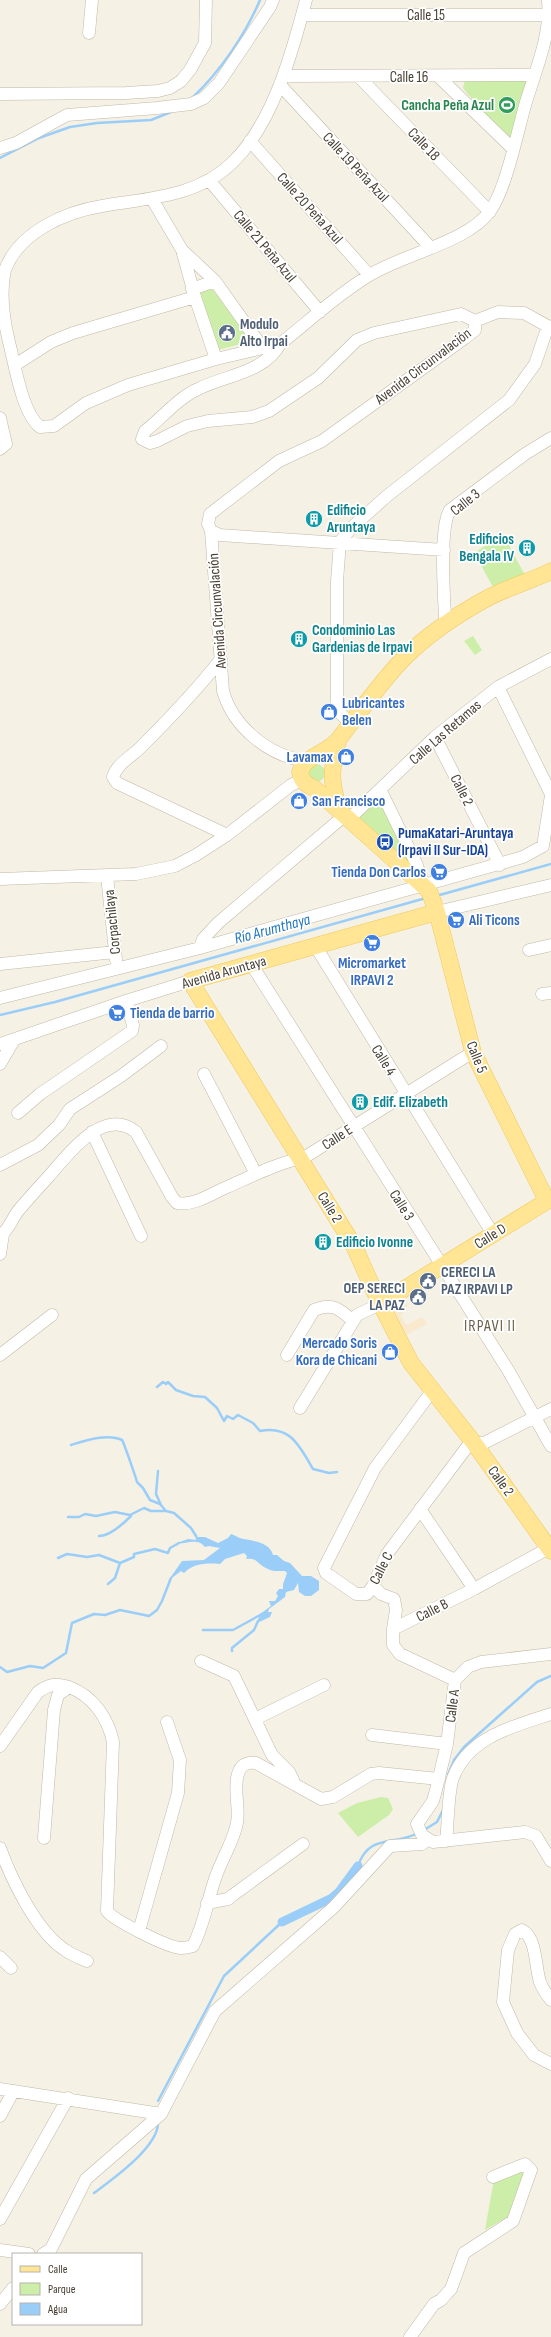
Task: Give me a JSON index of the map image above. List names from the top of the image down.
{
  "streets": {
    "main road": [
      "Calle 2",
      "Avenida Aruntaya",
      "Calle 5",
      "Calle D"
    ],
    "street": [
      "Calle 15",
      "Calle 16",
      "Calle 18",
      "Calle 19 Peña Azul",
      "Calle 20 Peña Azul",
      "Calle 21 Peña Azul",
      "Avenida Circunvalación",
      "Calle 3",
      "Calle Las Retamas",
      "Corpachilaya",
      "Calle 4",
      "Calle E",
      "Calle C",
      "Calle B",
      "Calle A"
    ]
  },
  "crossings": [
    ["Calle 15", "Avenida Circunvalación"],
    ["Calle 16", "Calle 18"],
    ["Calle 16", "Calle 19 Peña Azul"],
    ["Calle 16", "Avenida Circunvalación"],
    ["Calle 18", "Avenida Circunvalación"],
    ["Calle 19 Peña Azul", "Avenida Circunvalación"],
    ["Calle 20 Peña Azul", "Avenida Circunvalación"],
    ["Calle 21 Peña Azul", "Avenida Circunvalación"],
    ["Calle 3", "Avenida Aruntaya"],
    ["Calle 3", "Calle E"],
    ["Calle 3", "Calle D"],
    ["Calle Las Retamas", "Calle 2"],
    ["Calle 2", "Avenida Aruntaya"],
    ["Calle 2", "Calle E"],
    ["Calle 2", "Calle D"],
    ["Calle 2", "Calle C"],
    ["Calle 2", "Calle B"],
    ["Avenida Aruntaya", "Calle 5"],
    ["Avenida Aruntaya", "Calle 4"],
    ["Calle 5", "Calle E"],
    ["Calle 5", "Calle D"],
    ["Calle 4", "Calle E"],
    ["Calle 4", "Calle D"]
  ],
  "districts": ["IRPAVI II"],
  "water": ["Río Arumthaya"],
  "places": {
    "sports": ["Cancha Peña Azul"],
    "public building": ["Modulo Alto Irpai", "CERECI LA PAZ IRPAVI LP", "OEP SERECI LA PAZ"],
    "building": [
      "Edificio Aruntaya",
      "Edificios Bengala IV",
      "Condominio Las Gardenias de Irpavi",
      "Edif. Elizabeth",
      "Edificio Ivonne"
    ],
    "shop": [
      "Lubricantes Belen",
      "Lavamax",
      "San Francisco",
      "Mercado Soris Kora de Chicani"
    ],
    "bus stop": ["PumaKatari-Aruntaya (Irpavi II Sur-IDA)"],
    "supermarket": [
      "Tienda Don Carlos",
      "Ali Ticons",
      "Micromarket IRPAVI 2",
      "Tienda de barrio"
    ]
  },
  "legend": ["Calle", "Parque", "Agua"]
}
